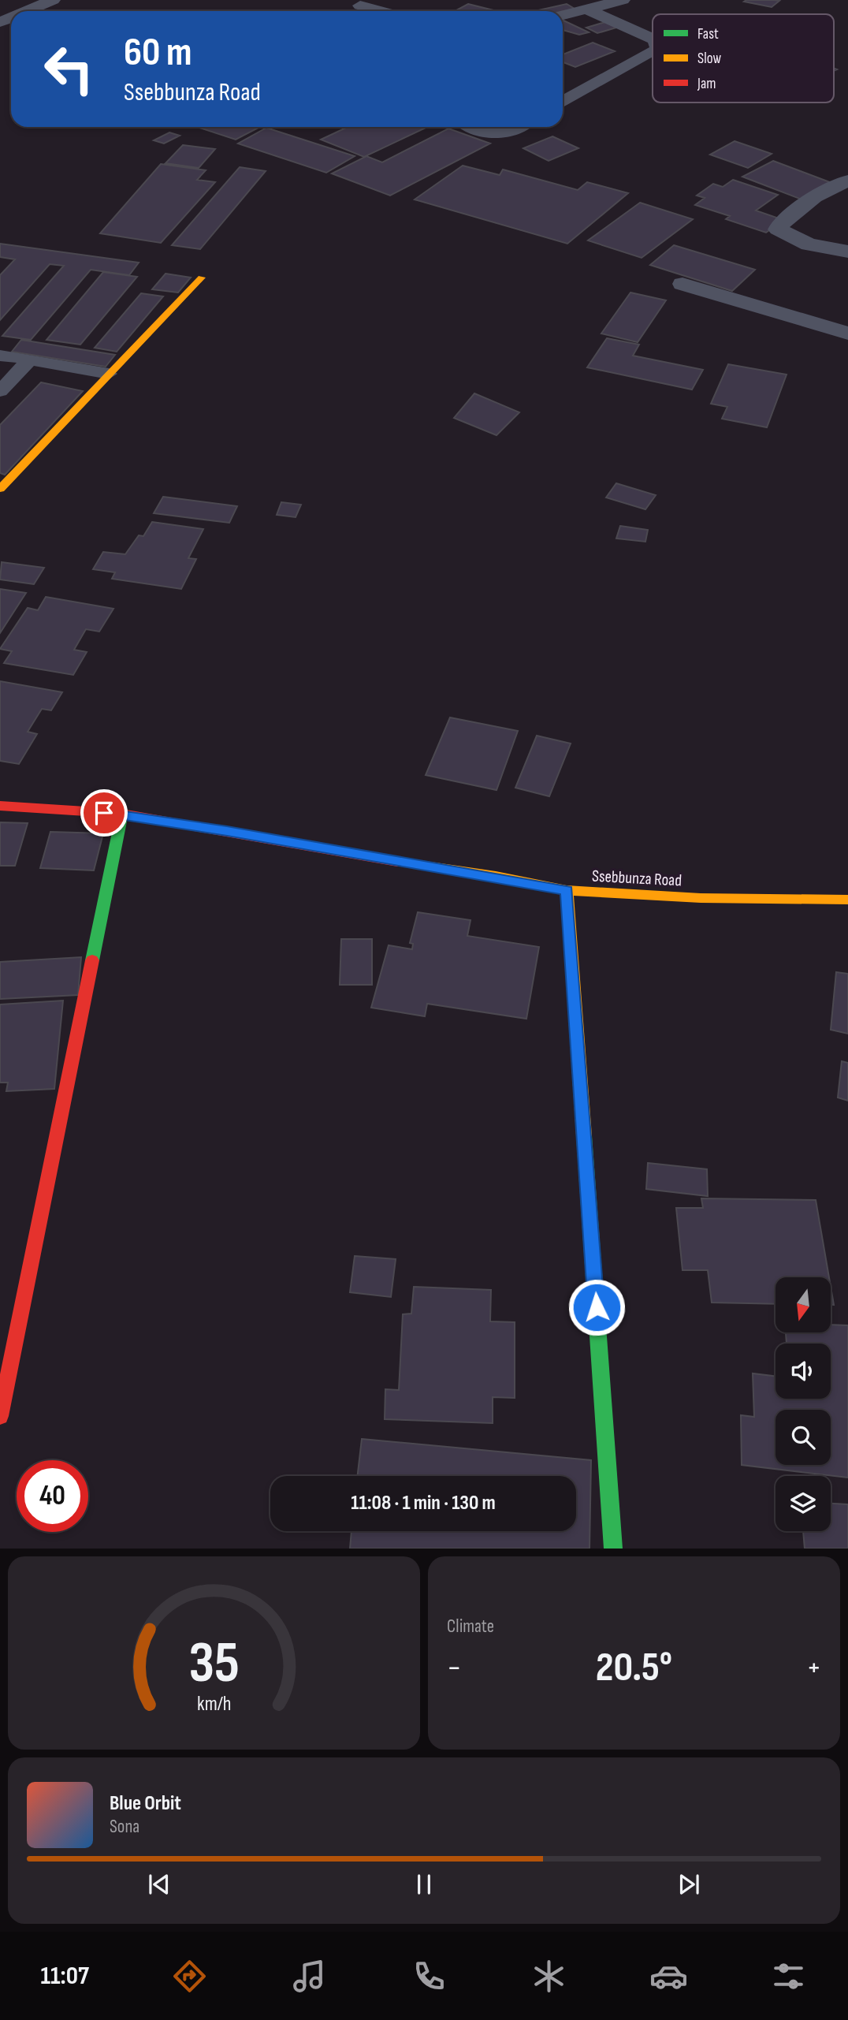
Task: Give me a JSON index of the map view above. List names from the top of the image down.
{
  "streets": {
    "street": ["Ssebbunza Road"]
  },
  "legend": ["Fast", "Slow", "Jam"],
  "north": "bottom",
  "page": {
    "turn": ["60 m", "Ssebbunza Road"],
    "limit": "40",
    "trip": "11:08 · 1 min · 130 m",
    "tile": "Climate",
    "heat": ["−", "20.5°", "+"],
    "song": ["Blue Orbit", "Sona"],
    "tabs": "11:07",
    "gauge": ["35", "km/h"]
  }
}
